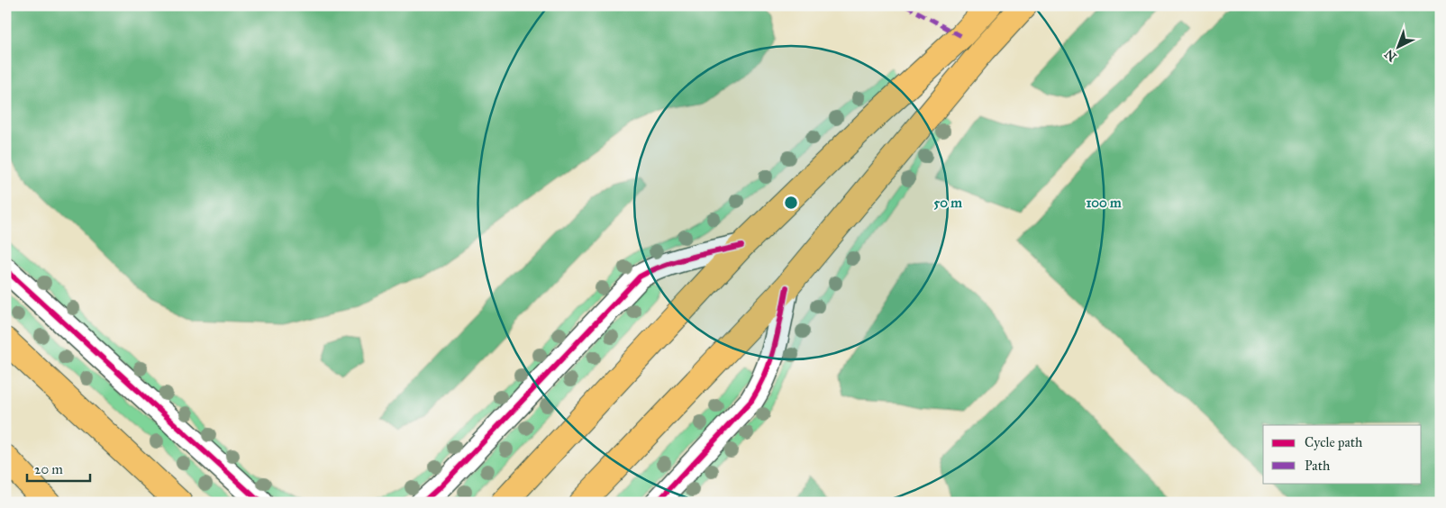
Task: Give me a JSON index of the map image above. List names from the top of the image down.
{
  "legend": ["Cycle path", "Path"],
  "scale_bar": "20 m",
  "north": "bottom left",
  "rings": ["50 m", "100 m"]
}
